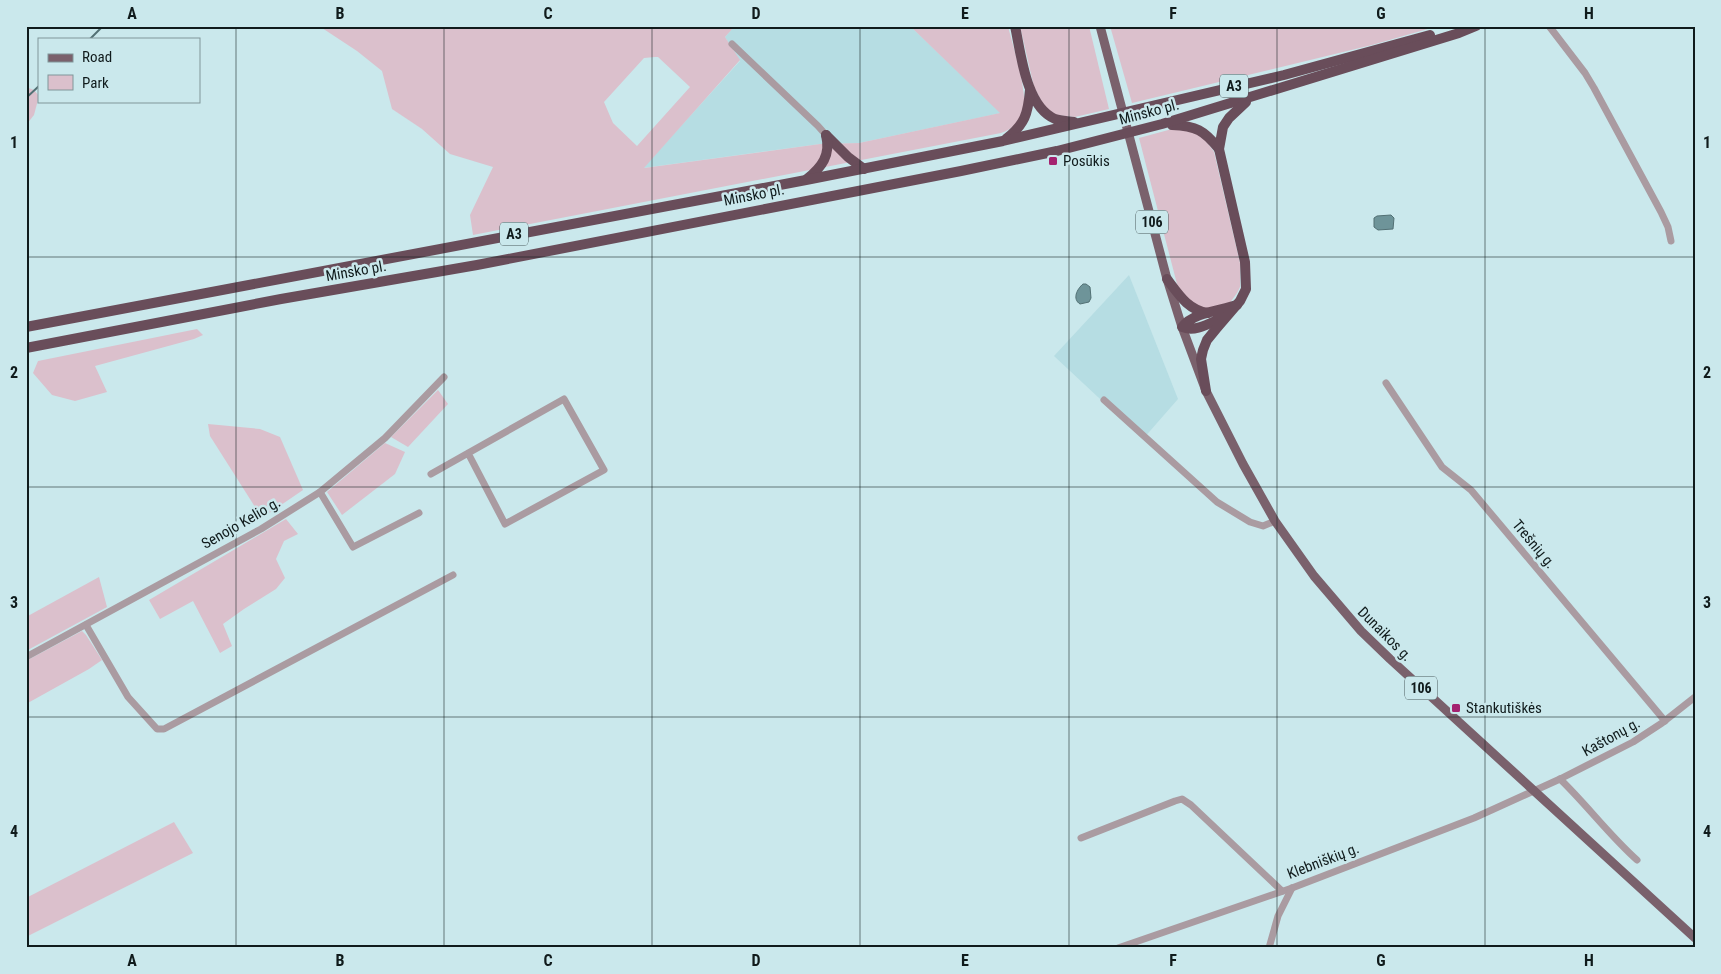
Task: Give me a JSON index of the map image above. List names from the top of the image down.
{
  "streets": {
    "highway": ["A3", "Minsko pl."],
    "main road": ["106", "Dunaikos g."],
    "street": [
      "Senojo Kelio g.",
      "Trešnių g.",
      "Kaštonų g.",
      "Klebniškių g."
    ]
  },
  "crossings": [
    ["106", "Dunaikos g."],
    ["Trešnių g.", "Kaštonų g."],
    ["Dunaikos g.", "Kaštonų g."],
    ["Dunaikos g.", "Klebniškių g."],
    ["Kaštonų g.", "Klebniškių g."]
  ],
  "places": {
    "transit": ["Posūkis", "Stankutiškės"]
  },
  "legend": ["Road", "Park"],
  "grid": {
    "columns": [
      "A",
      "B",
      "C",
      "D",
      "E",
      "F",
      "G",
      "H"
    ],
    "rows": [
      "1",
      "2",
      "3",
      "4"
    ]
  }
}
